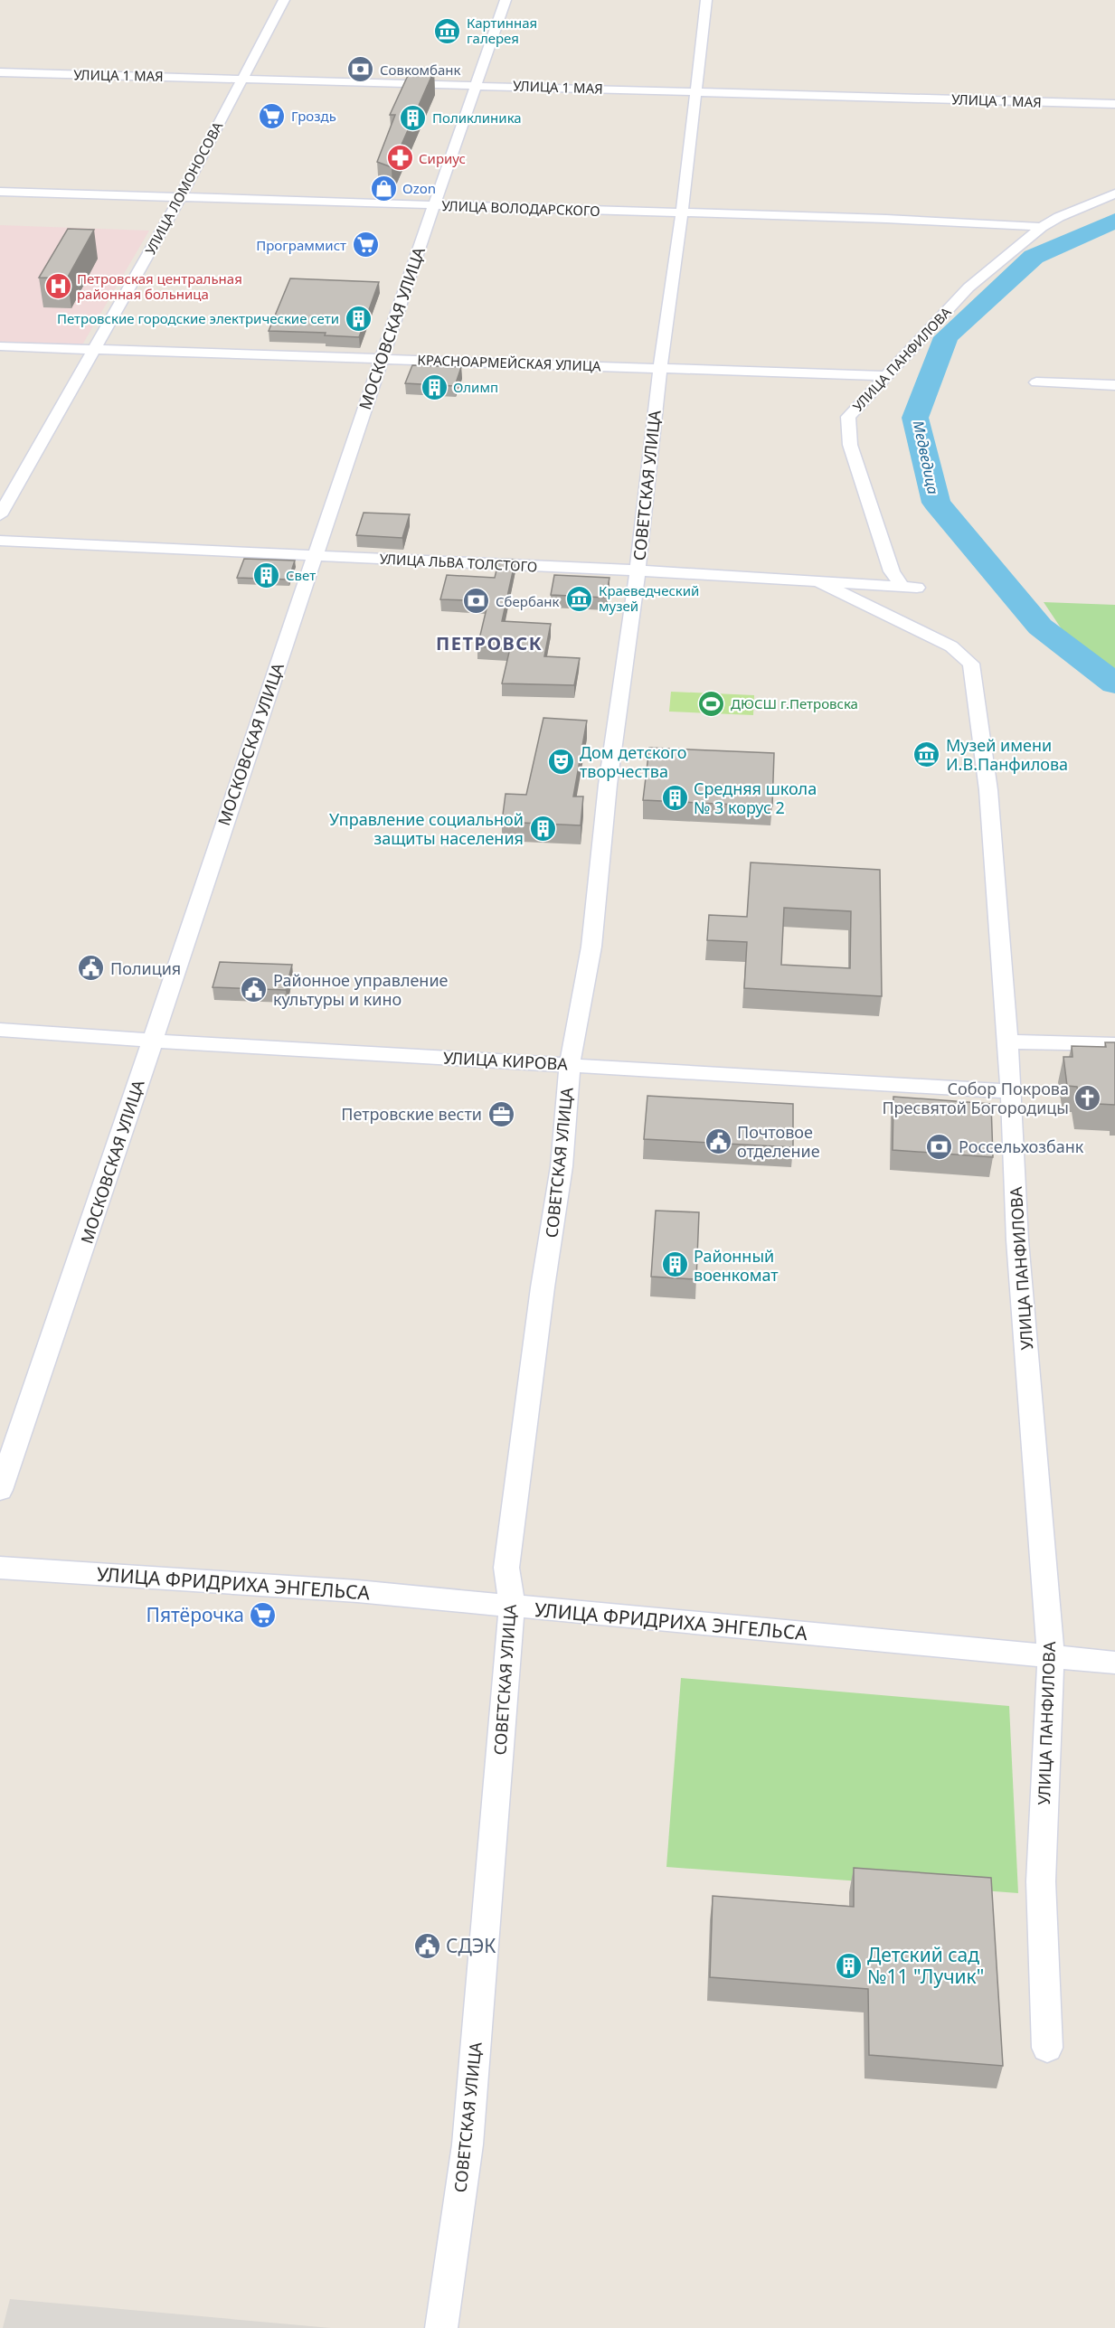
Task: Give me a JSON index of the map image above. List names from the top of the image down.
{
  "streets": {
    "street": [
      "УЛИЦА 1 МАЯ",
      "УЛИЦА ЛОМОНОСОВА",
      "УЛИЦА ВОЛОДАРСКОГО",
      "МОСКОВСКАЯ УЛИЦА",
      "УЛИЦА ПАНФИЛОВА",
      "КРАСНОАРМЕЙСКАЯ УЛИЦА",
      "СОВЕТСКАЯ УЛИЦА",
      "УЛИЦА ЛЬВА ТОЛСТОГО",
      "УЛИЦА КИРОВА",
      "УЛИЦА ФРИДРИХА ЭНГЕЛЬСА"
    ]
  },
  "crossings": [
    ["УЛИЦА 1 МАЯ", "УЛИЦА ЛОМОНОСОВА"],
    ["УЛИЦА 1 МАЯ", "МОСКОВСКАЯ УЛИЦА"],
    ["УЛИЦА 1 МАЯ", "СОВЕТСКАЯ УЛИЦА"],
    ["УЛИЦА ЛОМОНОСОВА", "УЛИЦА ВОЛОДАРСКОГО"],
    ["УЛИЦА ЛОМОНОСОВА", "КРАСНОАРМЕЙСКАЯ УЛИЦА"],
    ["УЛИЦА ВОЛОДАРСКОГО", "МОСКОВСКАЯ УЛИЦА"],
    ["УЛИЦА ВОЛОДАРСКОГО", "УЛИЦА ПАНФИЛОВА"],
    ["УЛИЦА ВОЛОДАРСКОГО", "СОВЕТСКАЯ УЛИЦА"],
    ["МОСКОВСКАЯ УЛИЦА", "КРАСНОАРМЕЙСКАЯ УЛИЦА"],
    ["МОСКОВСКАЯ УЛИЦА", "УЛИЦА ЛЬВА ТОЛСТОГО"],
    ["МОСКОВСКАЯ УЛИЦА", "УЛИЦА КИРОВА"],
    ["УЛИЦА ПАНФИЛОВА", "КРАСНОАРМЕЙСКАЯ УЛИЦА"],
    ["УЛИЦА ПАНФИЛОВА", "УЛИЦА ЛЬВА ТОЛСТОГО"],
    ["УЛИЦА ПАНФИЛОВА", "УЛИЦА КИРОВА"],
    ["УЛИЦА ПАНФИЛОВА", "УЛИЦА ФРИДРИХА ЭНГЕЛЬСА"],
    ["КРАСНОАРМЕЙСКАЯ УЛИЦА", "СОВЕТСКАЯ УЛИЦА"],
    ["СОВЕТСКАЯ УЛИЦА", "УЛИЦА ЛЬВА ТОЛСТОГО"],
    ["СОВЕТСКАЯ УЛИЦА", "УЛИЦА КИРОВА"],
    ["СОВЕТСКАЯ УЛИЦА", "УЛИЦА ФРИДРИХА ЭНГЕЛЬСА"]
  ],
  "districts": ["ПЕТРОВСК"],
  "water": ["Медведица"],
  "places": {
    "museum": ["Картинная галерея", "Краеведческий музей", "Музей имени И.В.Панфилова"],
    "bank": ["Совкомбанк", "Сбербанк", "Россельхозбанк"],
    "supermarket": ["Гроздь", "Программист", "Пятёрочка"],
    "building": [
      "Поликлиника",
      "Петровские городские электрические сети",
      "Олимп",
      "Свет",
      "Средняя школа № 3 корус 2",
      "Управление социальной защиты населения",
      "Районный военкомат",
      "Детский сад №11 \"Лучик\""
    ],
    "pharmacy": ["Сириус"],
    "shop": ["Ozon"],
    "hospital": ["Петровская центральная районная больница"],
    "sports": ["ДЮСШ г.Петровска"],
    "theatre": ["Дом детского творчества"],
    "public building": [
      "Полиция",
      "Районное управление культуры и кино",
      "Почтовое отделение",
      "СДЭК"
    ],
    "church": ["Собор Покрова Пресвятой Богородицы"],
    "office": ["Петровские вести"]
  }
}
